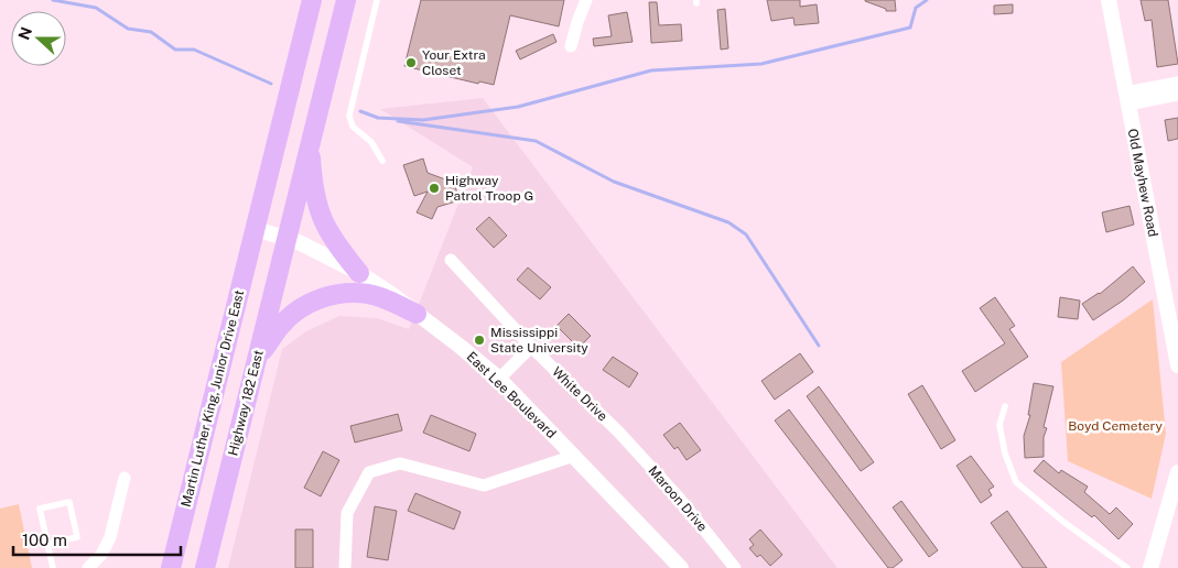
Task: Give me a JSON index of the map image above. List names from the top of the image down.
{
  "streets": {
    "main road": ["Martin Luther King, Junior Drive East", "Highway 182 East"],
    "street": [
      "Old Mayhew Road",
      "White Drive",
      "East Lee Boulevard",
      "Maroon Drive"
    ]
  },
  "crossings": [
    ["White Drive", "Maroon Drive"],
    ["East Lee Boulevard", "Martin Luther King, Junior Drive East"],
    ["East Lee Boulevard", "Highway 182 East"]
  ],
  "parks": ["Boyd Cemetery"],
  "places": ["Your Extra Closet", "Highway Patrol Troop G", "Mississippi State University"],
  "scale_bar": "100 m",
  "north": "left"
}
